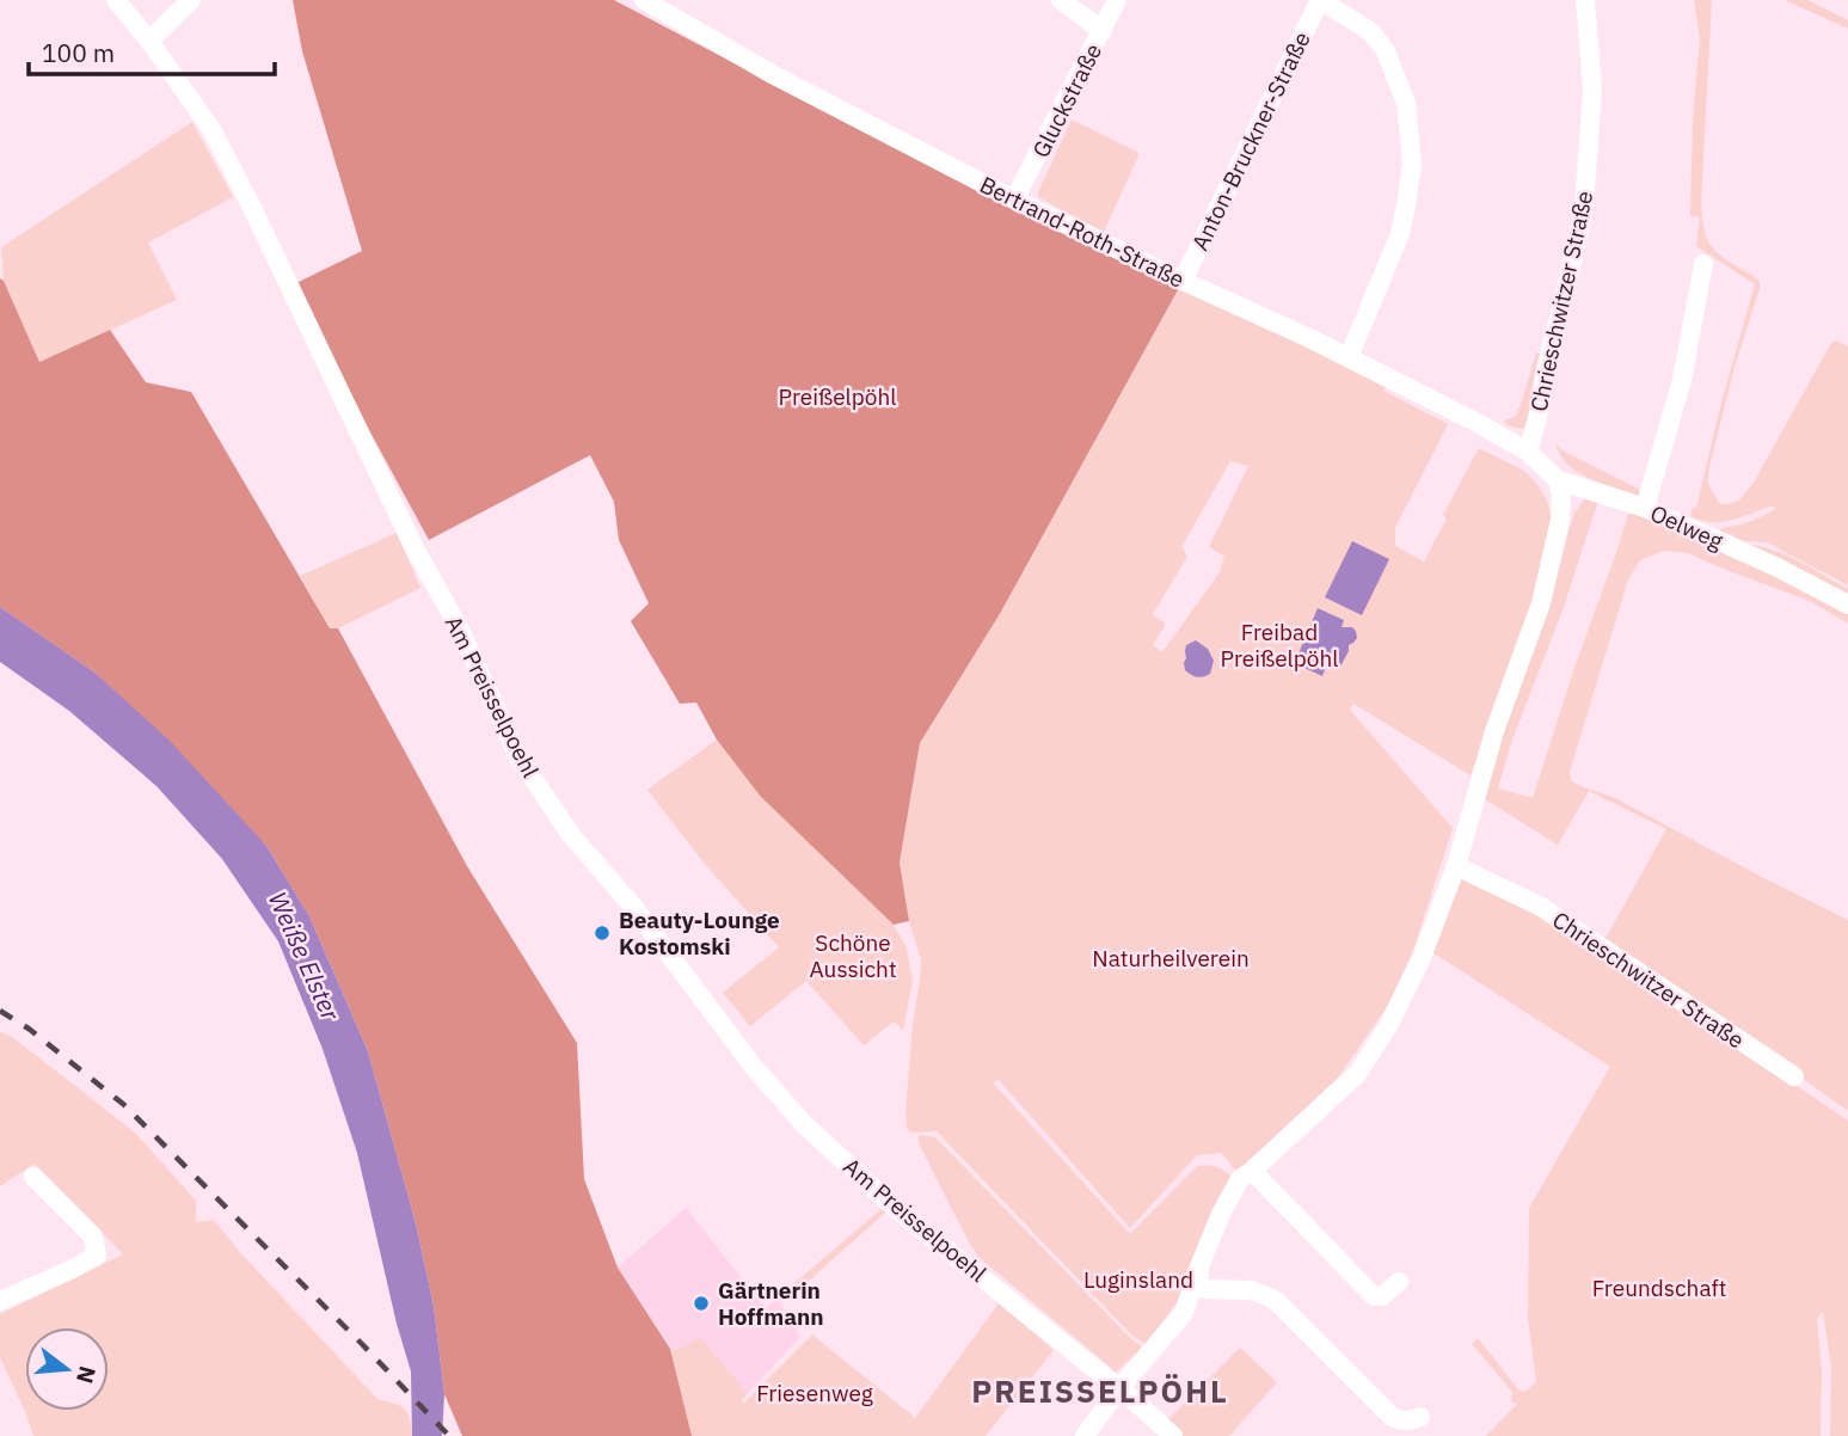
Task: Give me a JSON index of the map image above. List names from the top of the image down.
{
  "streets": {
    "street": [
      "Gluckstraße",
      "Anton-Bruckner-Straße",
      "Bertrand-Roth-Straße",
      "Chrieschwitzer Straße",
      "Oelweg",
      "Am Preisselpoehl"
    ]
  },
  "crossings": [
    ["Gluckstraße", "Bertrand-Roth-Straße"],
    ["Anton-Bruckner-Straße", "Bertrand-Roth-Straße"],
    ["Bertrand-Roth-Straße", "Chrieschwitzer Straße"],
    ["Bertrand-Roth-Straße", "Oelweg"],
    ["Chrieschwitzer Straße", "Oelweg"]
  ],
  "districts": ["PREISSELPÖHL"],
  "water": ["Weiße Elster"],
  "parks": [
    "Preißelpöhl",
    "Freibad Preißelpöhl",
    "Schöne Aussicht",
    "Naturheilverein",
    "Luginsland",
    "Freundschaft",
    "Friesenweg"
  ],
  "places": ["Beauty-Lounge Kostomski", "Gärtnerin Hoffmann"],
  "scale_bar": "100 m",
  "north": "right"
}
